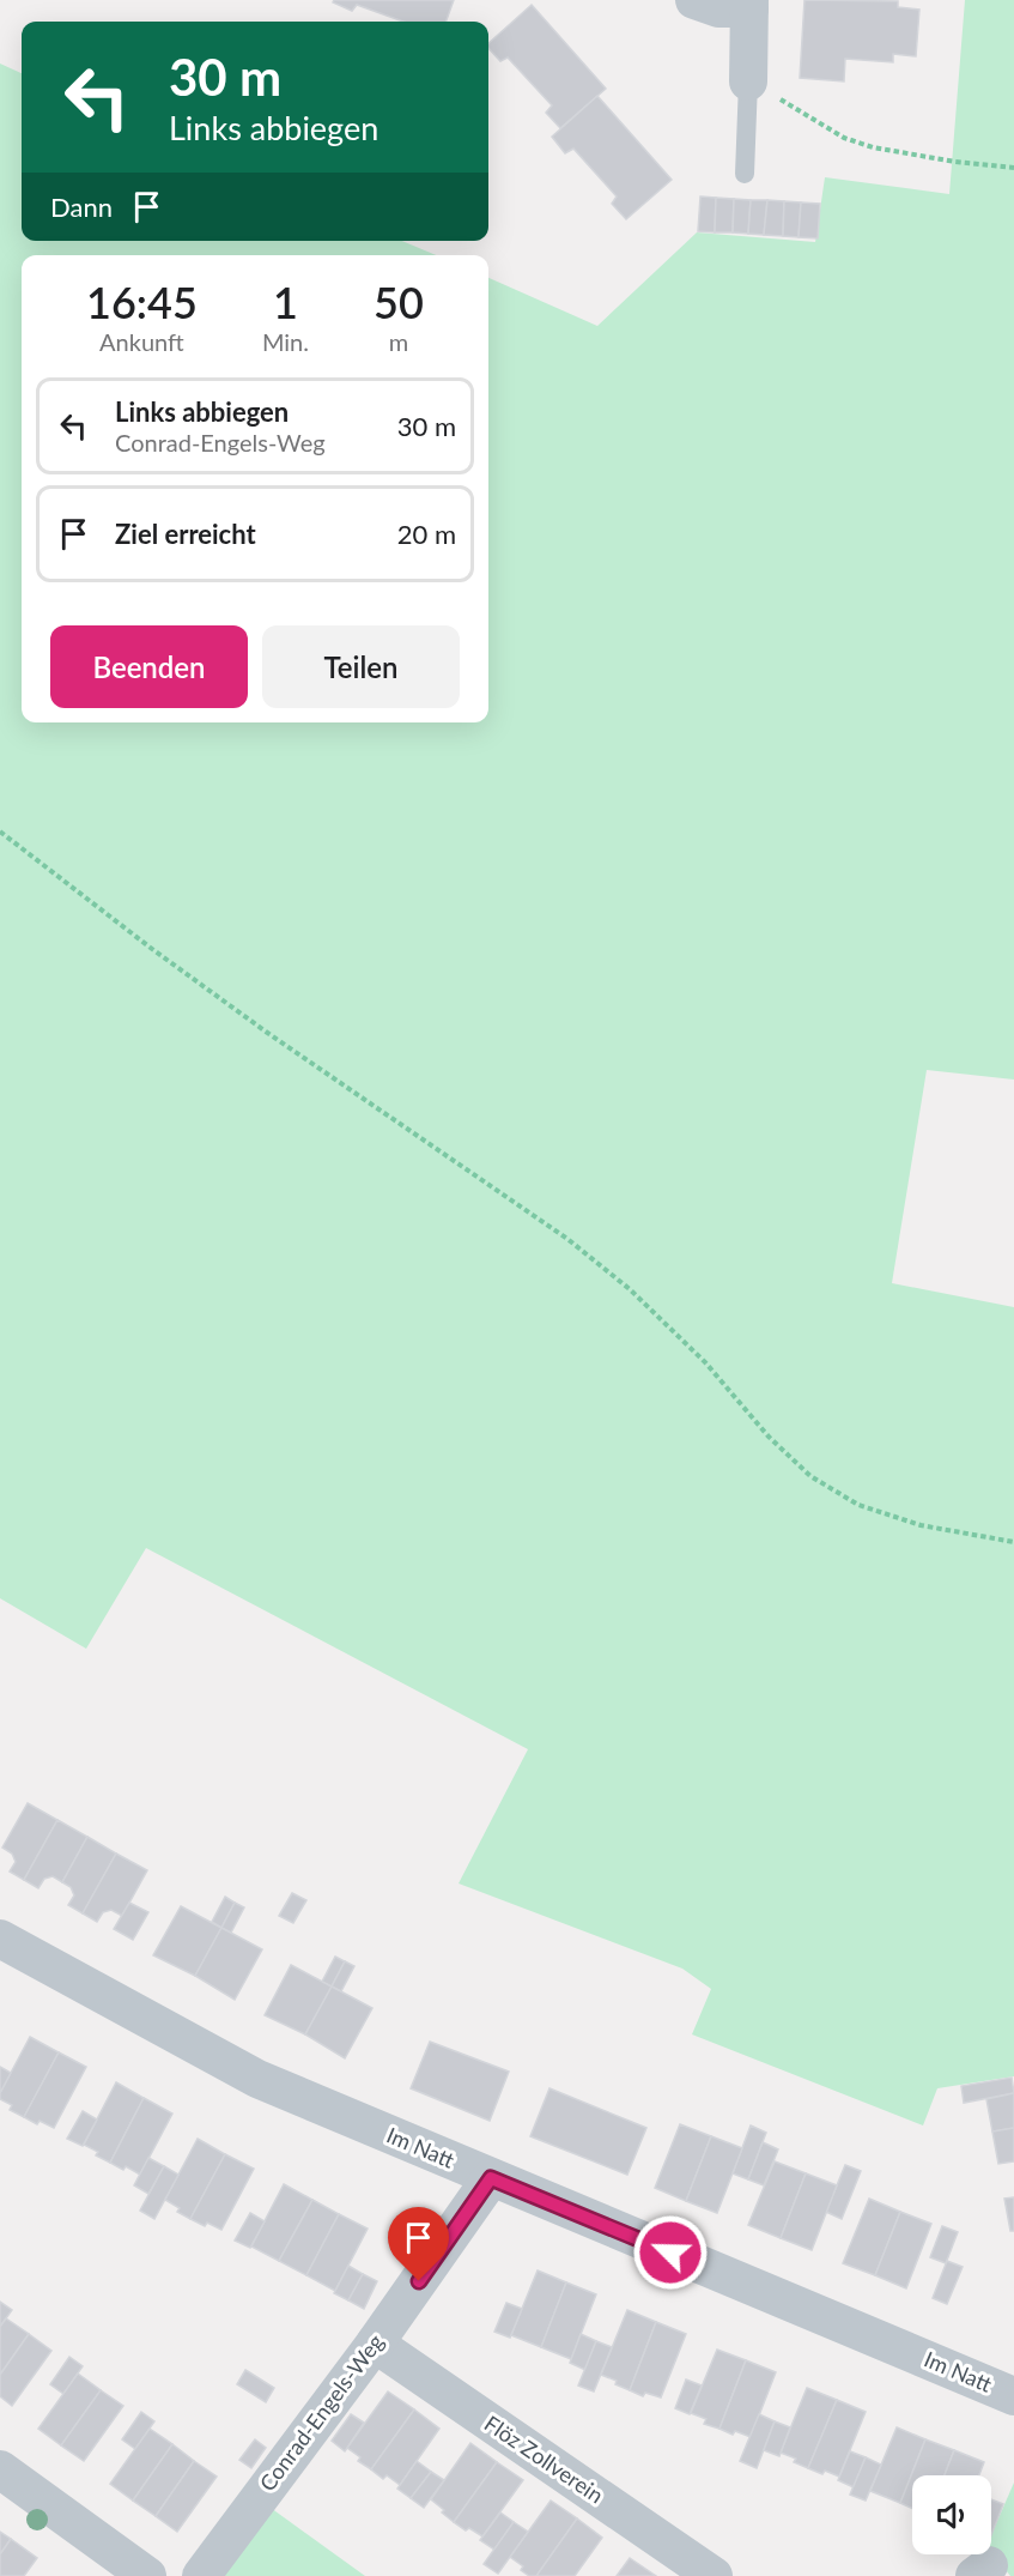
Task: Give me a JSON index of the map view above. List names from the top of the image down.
{
  "streets": {
    "street": ["Im Natt", "Conrad-Engels-Weg", "Flöz Zollverein"]
  },
  "crossings": [
    ["Im Natt", "Conrad-Engels-Weg"],
    ["Conrad-Engels-Weg", "Flöz Zollverein"]
  ],
  "page": {
    "turn": ["30 m", "Links abbiegen"],
    "then": "Dann",
    "eta": [
      "16:45",
      "Ankunft",
      "1",
      "Min.",
      "50",
      "m"
    ],
    "list": [
      {
        "name": "Links abbiegen",
        "note": "Conrad-Engels-Weg",
        "value": "30 m"
      },
      {
        "name": "Ziel erreicht",
        "value": "20 m"
      }
    ],
    "buttons": ["Beenden", "Teilen"]
  }
}
